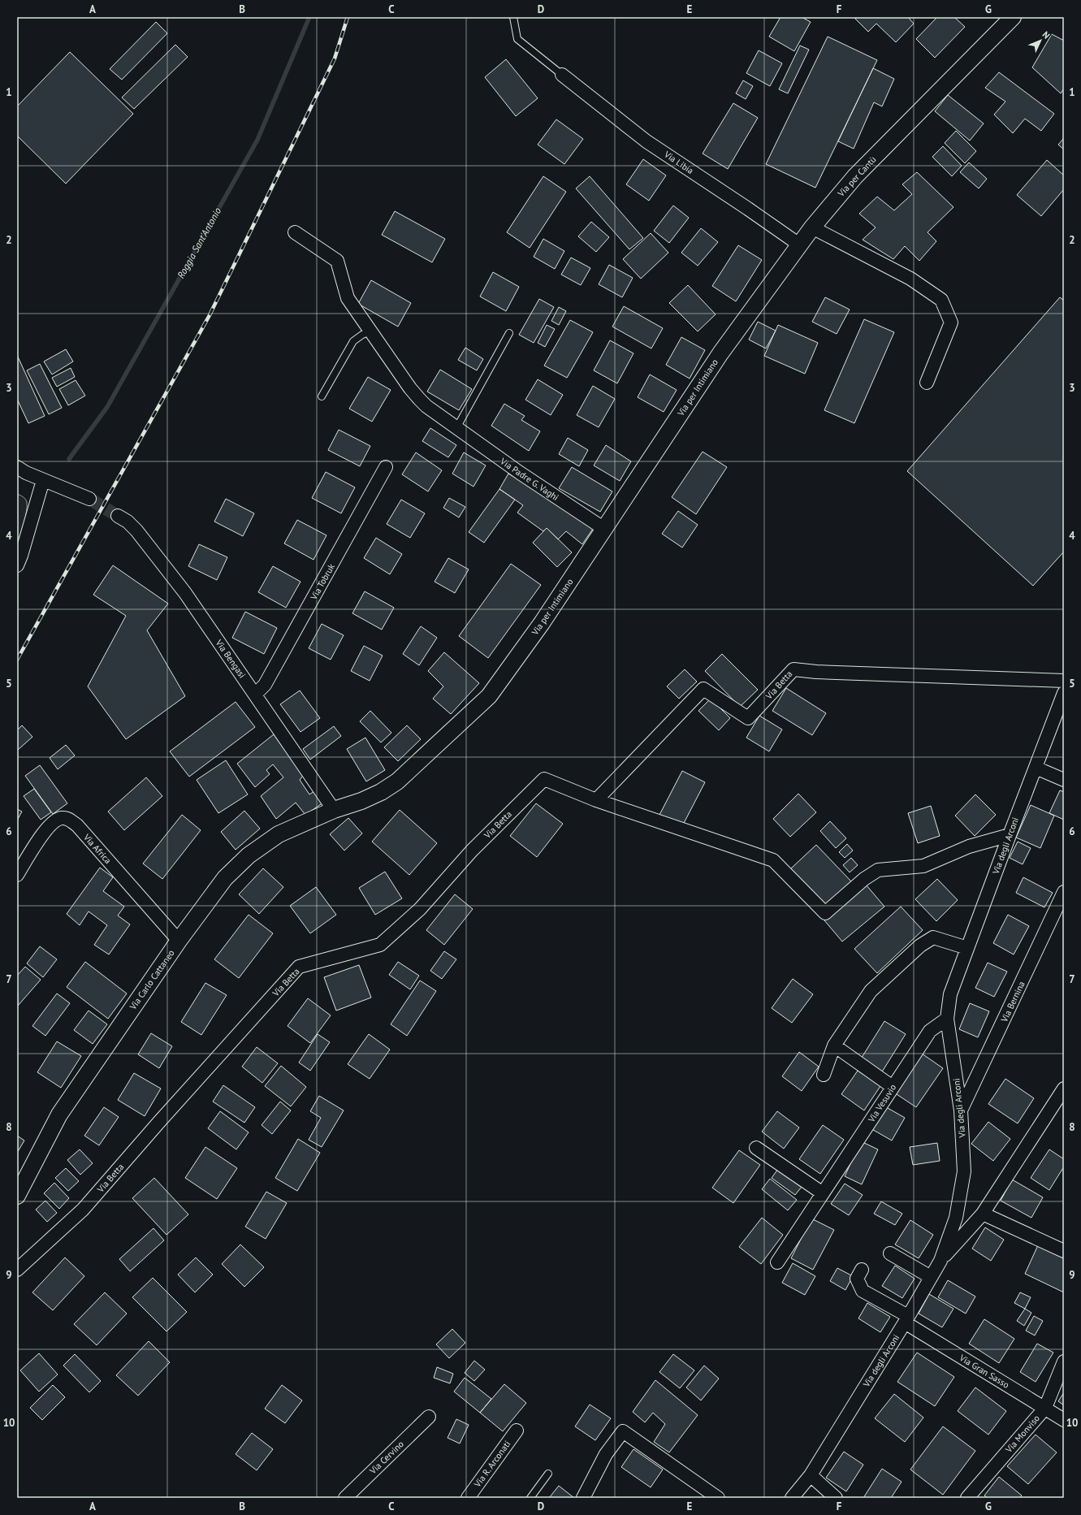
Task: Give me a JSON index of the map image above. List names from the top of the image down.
{
  "streets": {
    "street": [
      "Via Libia",
      "Via per Cantù",
      "Via per Intimiano",
      "Via Padre G. Vaghi",
      "Via Tobruk",
      "Via Bengasi",
      "Via Betta",
      "Via degli Arconi",
      "Via Africa",
      "Via Carlo Cattaneo",
      "Via Bernina",
      "Via Vesuvio",
      "Via Gran Sasso",
      "Via Monviso",
      "Via Cervino",
      "Via R. Arconati"
    ]
  },
  "crossings": [
    ["Via Libia", "Via per Cantù"],
    ["Via per Cantù", "Via per Intimiano"],
    ["Via per Intimiano", "Via Padre G. Vaghi"],
    ["Via per Intimiano", "Via Bengasi"],
    ["Via per Intimiano", "Via Carlo Cattaneo"],
    ["Via Tobruk", "Via Bengasi"],
    ["Via Bengasi", "Via Carlo Cattaneo"],
    ["Via Betta", "Via degli Arconi"],
    ["Via degli Arconi", "Via Bernina"],
    ["Via degli Arconi", "Via Vesuvio"],
    ["Via degli Arconi", "Via Gran Sasso"],
    ["Via Africa", "Via Carlo Cattaneo"],
    ["Via Gran Sasso", "Via Monviso"]
  ],
  "water": ["Roggia Sant'Antonio"],
  "north": "top right",
  "grid": {
    "columns": [
      "A",
      "B",
      "C",
      "D",
      "E",
      "F",
      "G"
    ],
    "rows": [
      "1",
      "2",
      "3",
      "4",
      "5",
      "6",
      "7",
      "8",
      "9",
      "10"
    ]
  }
}
